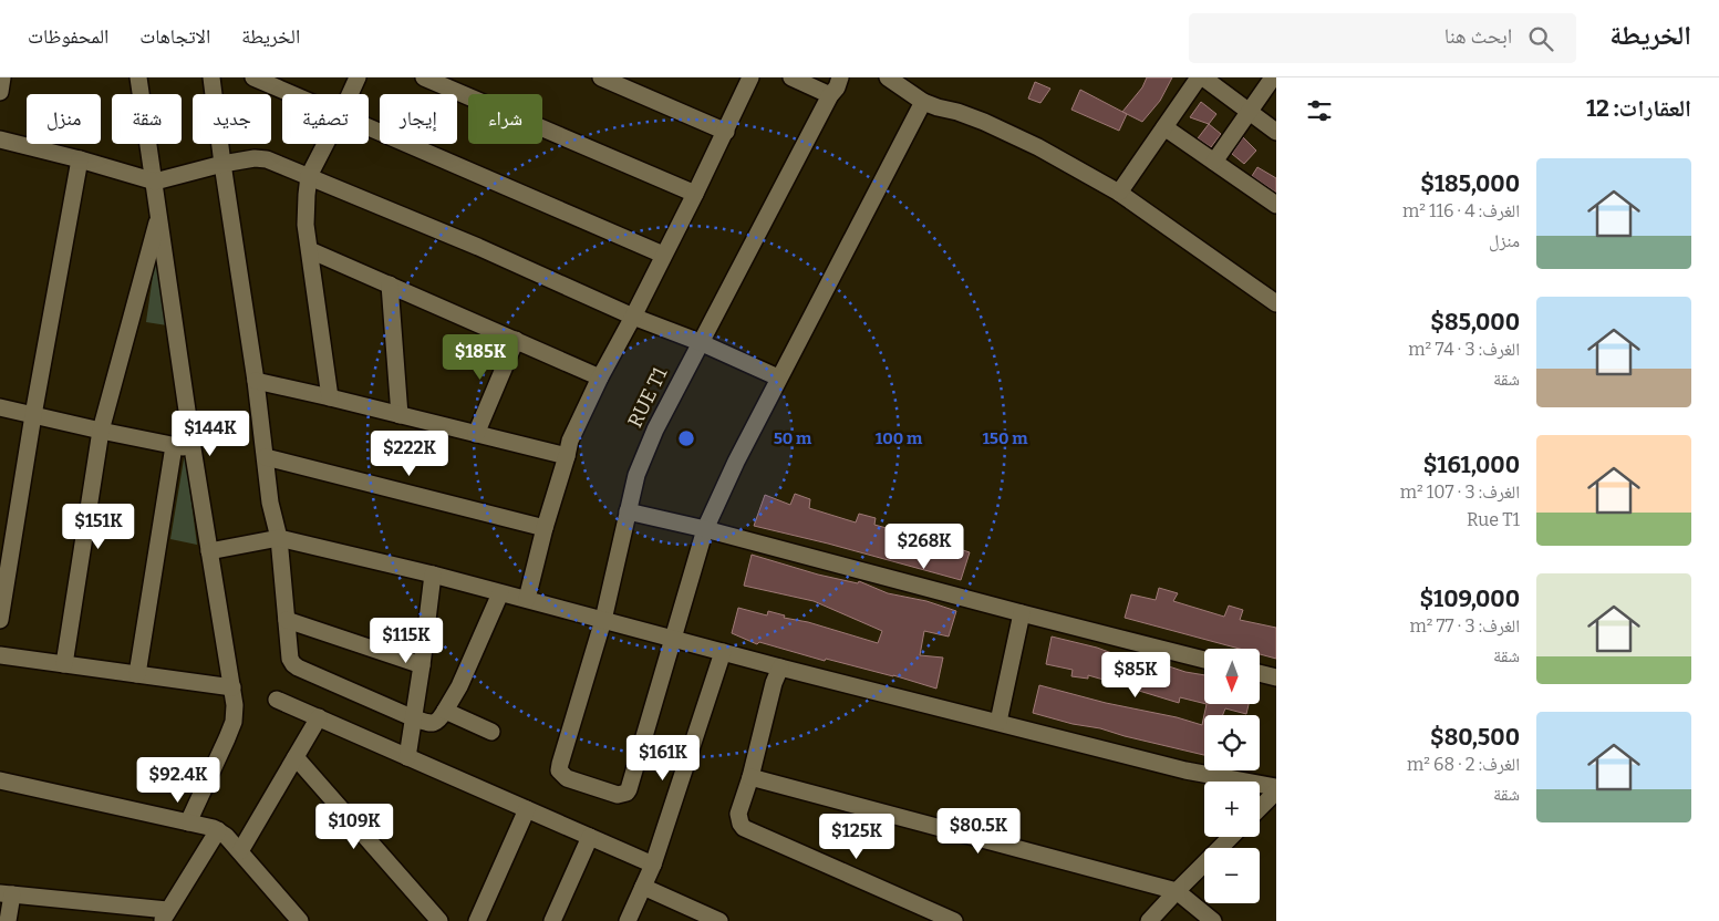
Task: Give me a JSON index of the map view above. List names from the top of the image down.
{
  "streets": {
    "street": ["RUE T1"]
  },
  "north": "bottom",
  "page": {
    "header": "الخريطة",
    "search": "ابحث هنا",
    "nav": ["الخريطة", "الاتجاهات", "المحفوظات"],
    "heading": "العقارات: 12",
    "chip": [
      "شراء",
      "إيجار",
      "تصفية",
      "جديد",
      "شقة",
      "منزل"
    ],
    "list": [
      {
        "name": "$185,000",
        "note": "الغرف: 4 · 116 m² · منزل"
      },
      {
        "name": "$85,000",
        "note": "الغرف: 3 · 74 m² · شقة"
      },
      {
        "name": "$161,000",
        "note": "الغرف: 3 · 107 m² · Rue T1"
      },
      {
        "name": "$109,000",
        "note": "الغرف: 3 · 77 m² · شقة"
      },
      {
        "name": "$80,500",
        "note": "الغرف: 2 · 68 m² · شقة"
      }
    ],
    "price": [
      "$185K",
      "$144K",
      "$222K",
      "$151K",
      "$268K",
      "$115K",
      "$85K",
      "$161K",
      "$92.4K",
      "$109K",
      "$80.5K",
      "$125K"
    ],
    "map_buttons": ["+", "−"]
  },
  "rings": ["50 m", "100 m", "150 m"]
}
